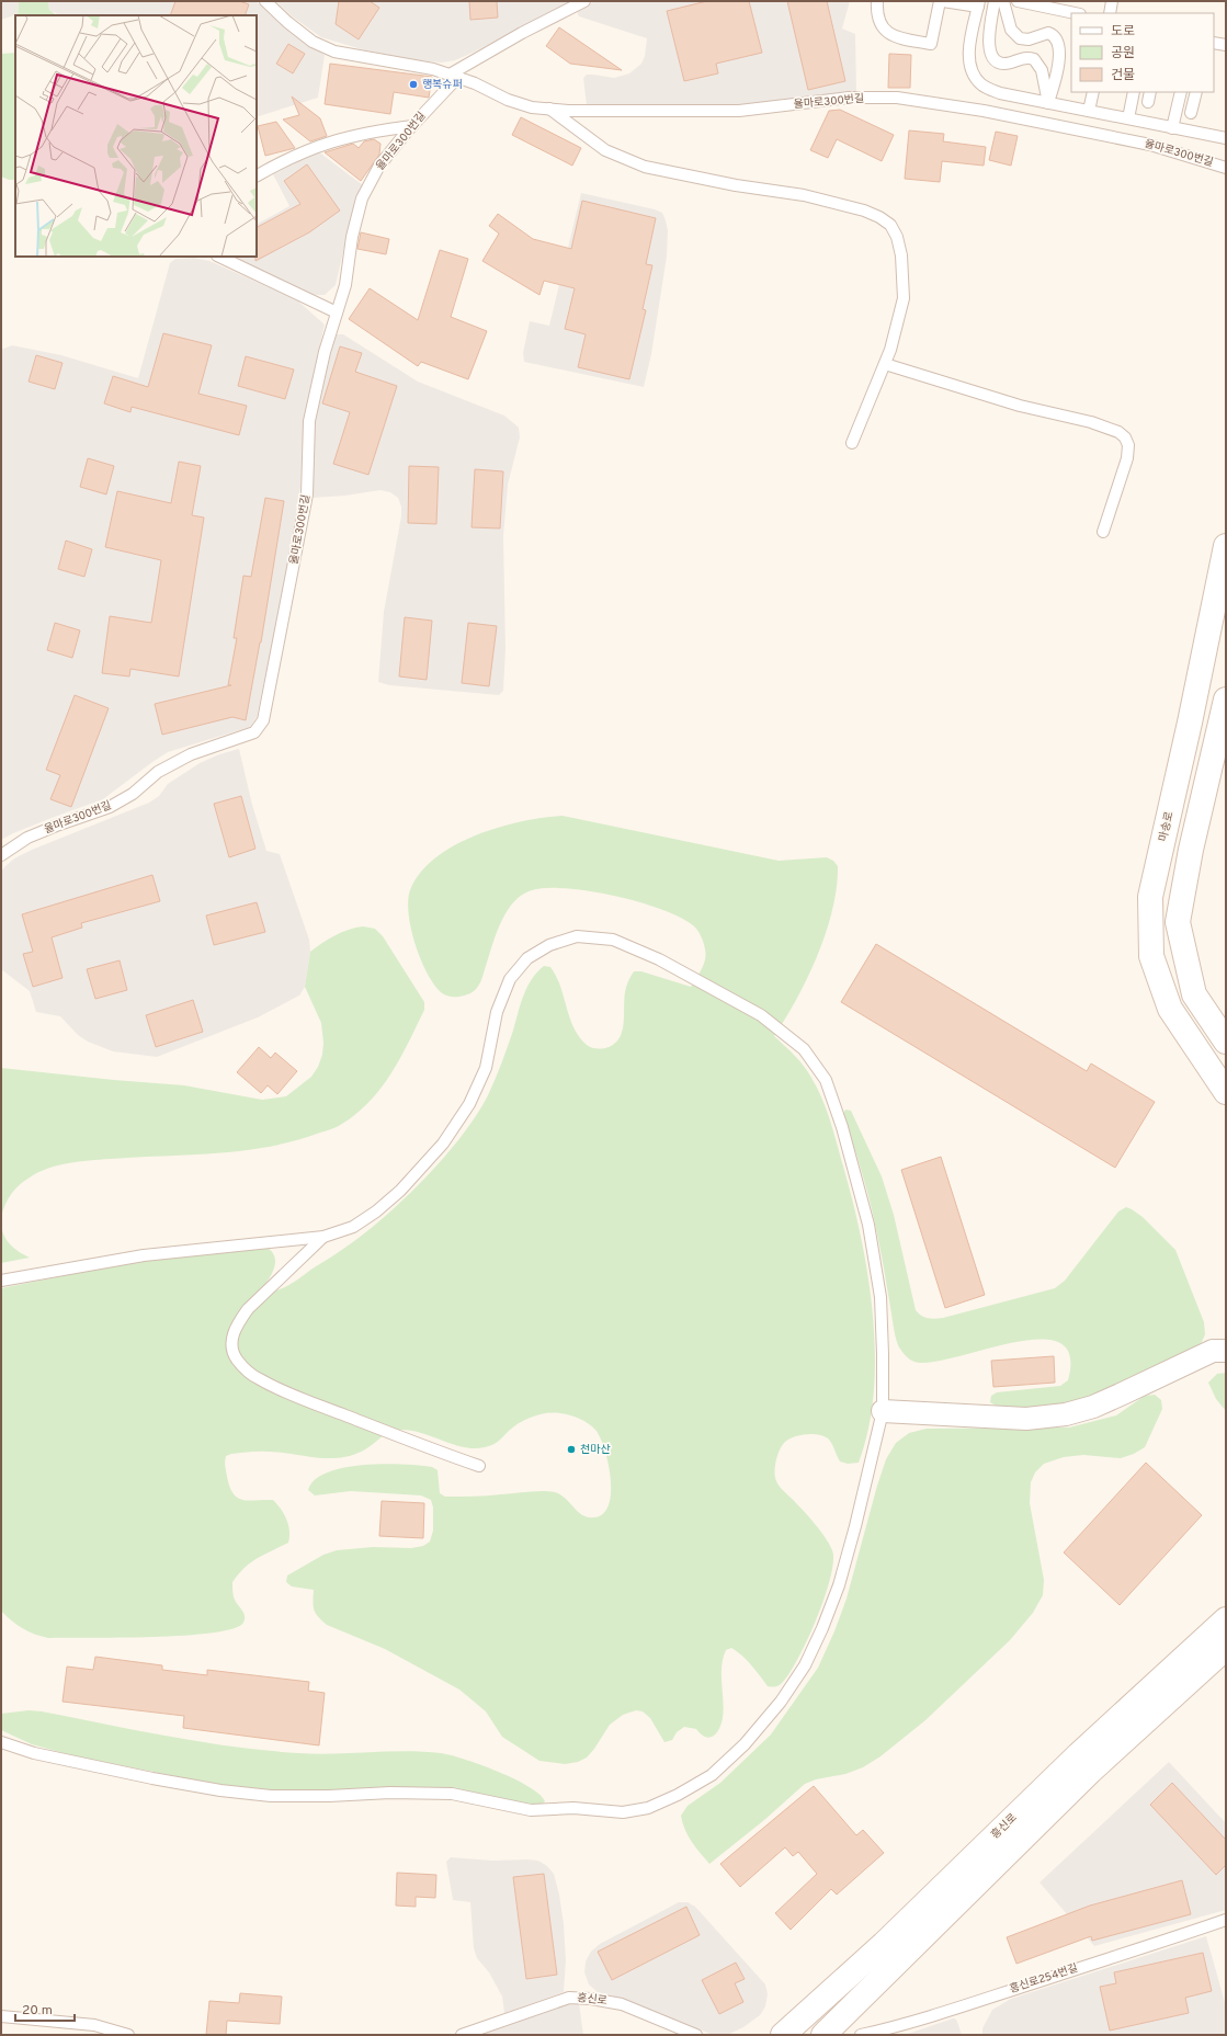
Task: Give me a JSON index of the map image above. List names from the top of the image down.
{
  "streets": {
    "main road": ["마송로", "흥신로"],
    "lane": ["율마로300번길", "흥신로254번길"]
  },
  "places": ["행복슈퍼", "천마산"],
  "legend": ["도로", "공원", "건물"],
  "scale_bar": "20 m"
}
